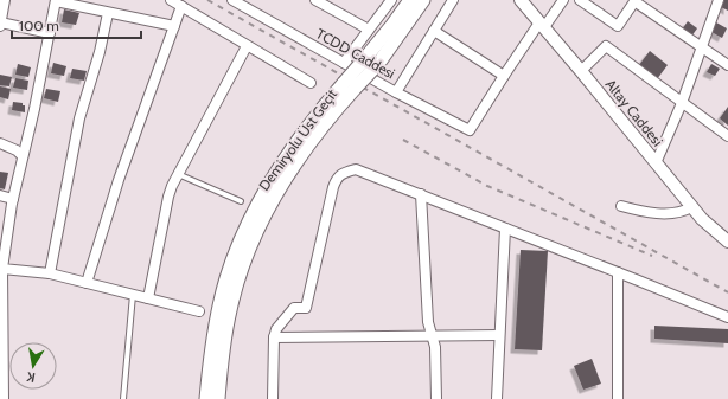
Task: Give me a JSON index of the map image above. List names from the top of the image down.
{
  "streets": {
    "main road": ["Demiryolu Üst Geçit"],
    "street": ["TCDD Caddesi", "Altay Caddesi"]
  },
  "scale_bar": "100 m",
  "north": "bottom"
}
